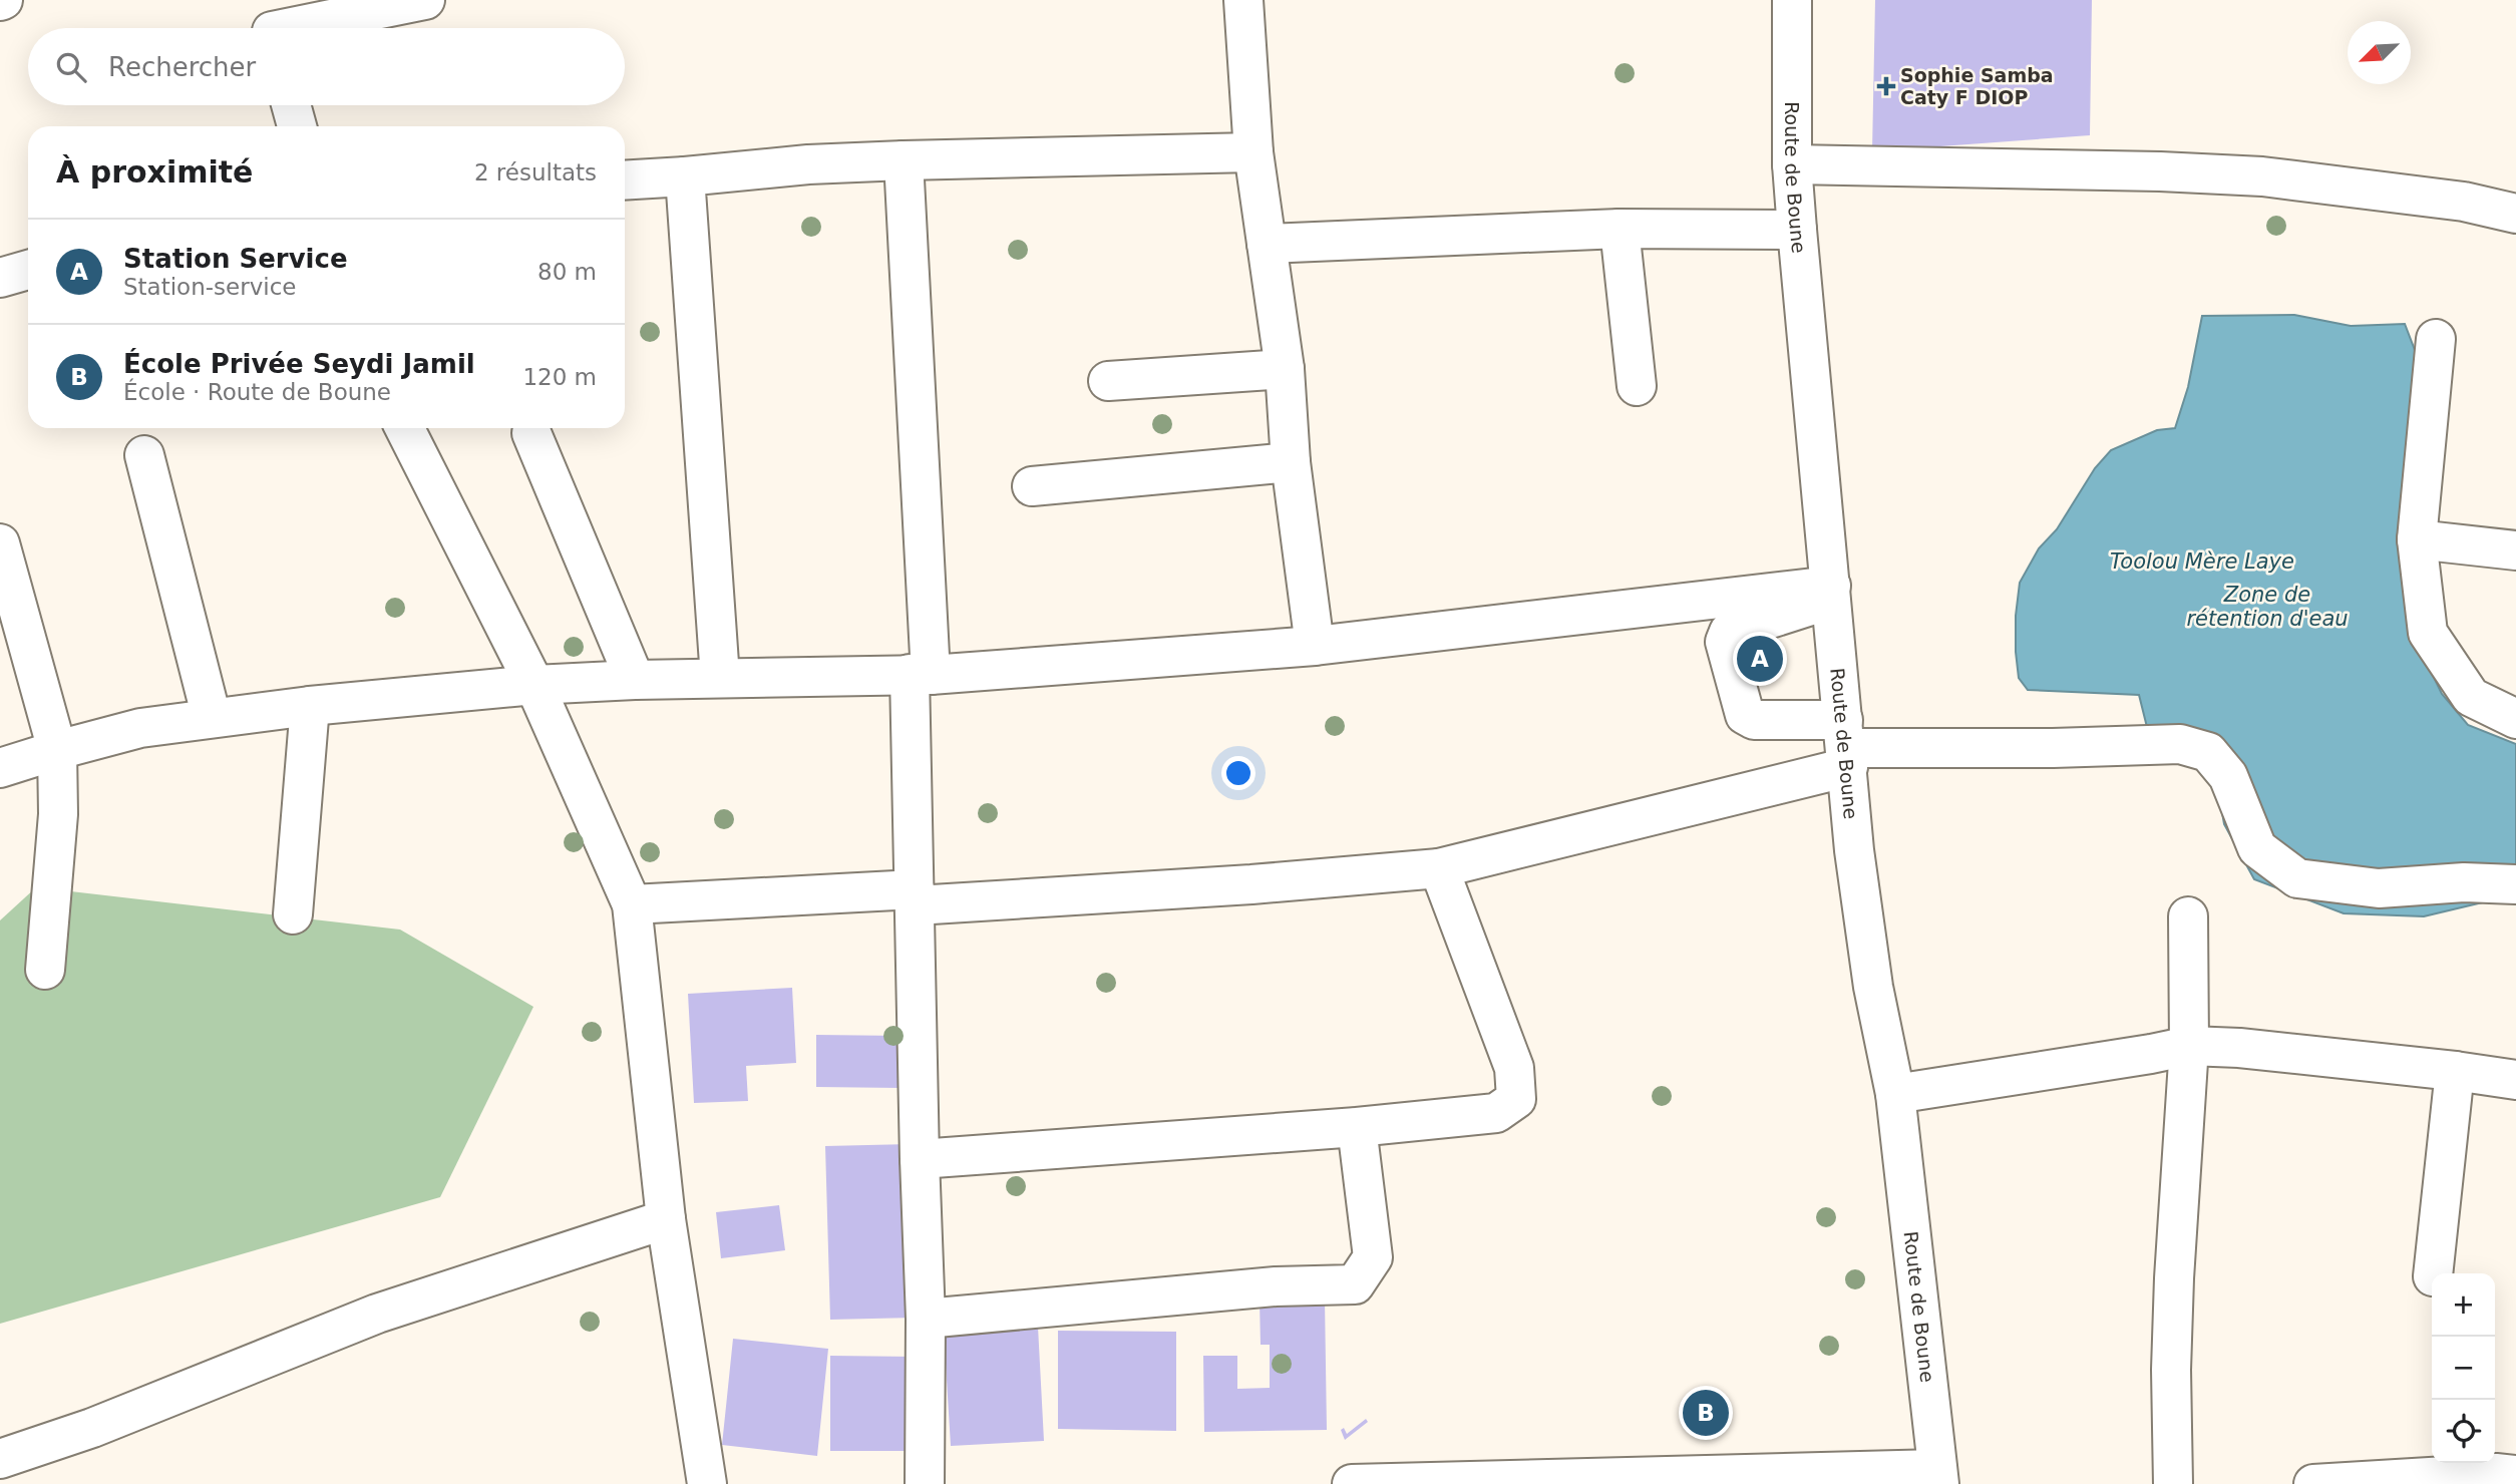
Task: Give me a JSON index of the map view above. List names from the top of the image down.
{
  "streets": {
    "street": ["Route de Boune"]
  },
  "water": ["Toolou Mère Laye", "Zone de rétention d'eau"],
  "places": {
    "health": ["Sophie Samba Caty F DIOP"]
  },
  "north": "bottom left",
  "page": {
    "search": "Rechercher",
    "heading": ["À proximité", "2 résultats"],
    "list": [
      {
        "mark": "A",
        "name": "Station Service",
        "note": "Station-service",
        "value": "80 m"
      },
      {
        "mark": "B",
        "name": "École Privée Seydi Jamil",
        "note": "École · Route de Boune",
        "value": "120 m"
      }
    ],
    "pins": ["A", "B"],
    "map_buttons": ["+", "−"]
  }
}
